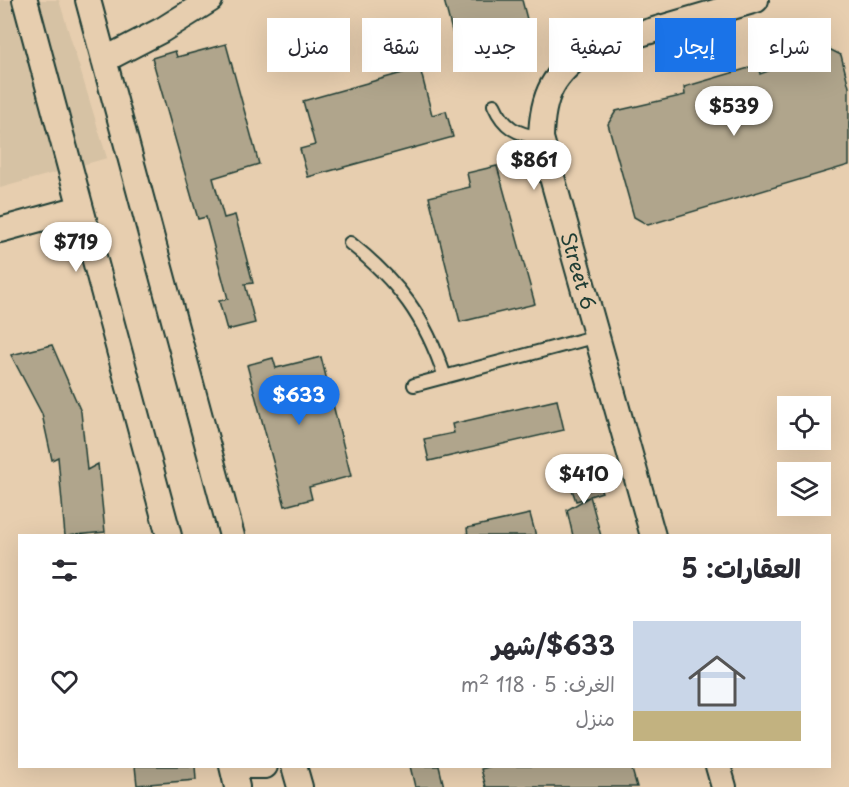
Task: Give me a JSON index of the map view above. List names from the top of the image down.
{
  "streets": {
    "street": ["Street 6"]
  },
  "page": {
    "chip": [
      "شراء",
      "إيجار",
      "تصفية",
      "جديد",
      "شقة",
      "منزل"
    ],
    "price": [
      "$539",
      "$861",
      "$719",
      "$633",
      "$410"
    ],
    "heading": "العقارات: 5",
    "list": [
      {
        "name": "$633/شهر",
        "note": "الغرف: 5 · 118 m² · منزل"
      }
    ]
  }
}
